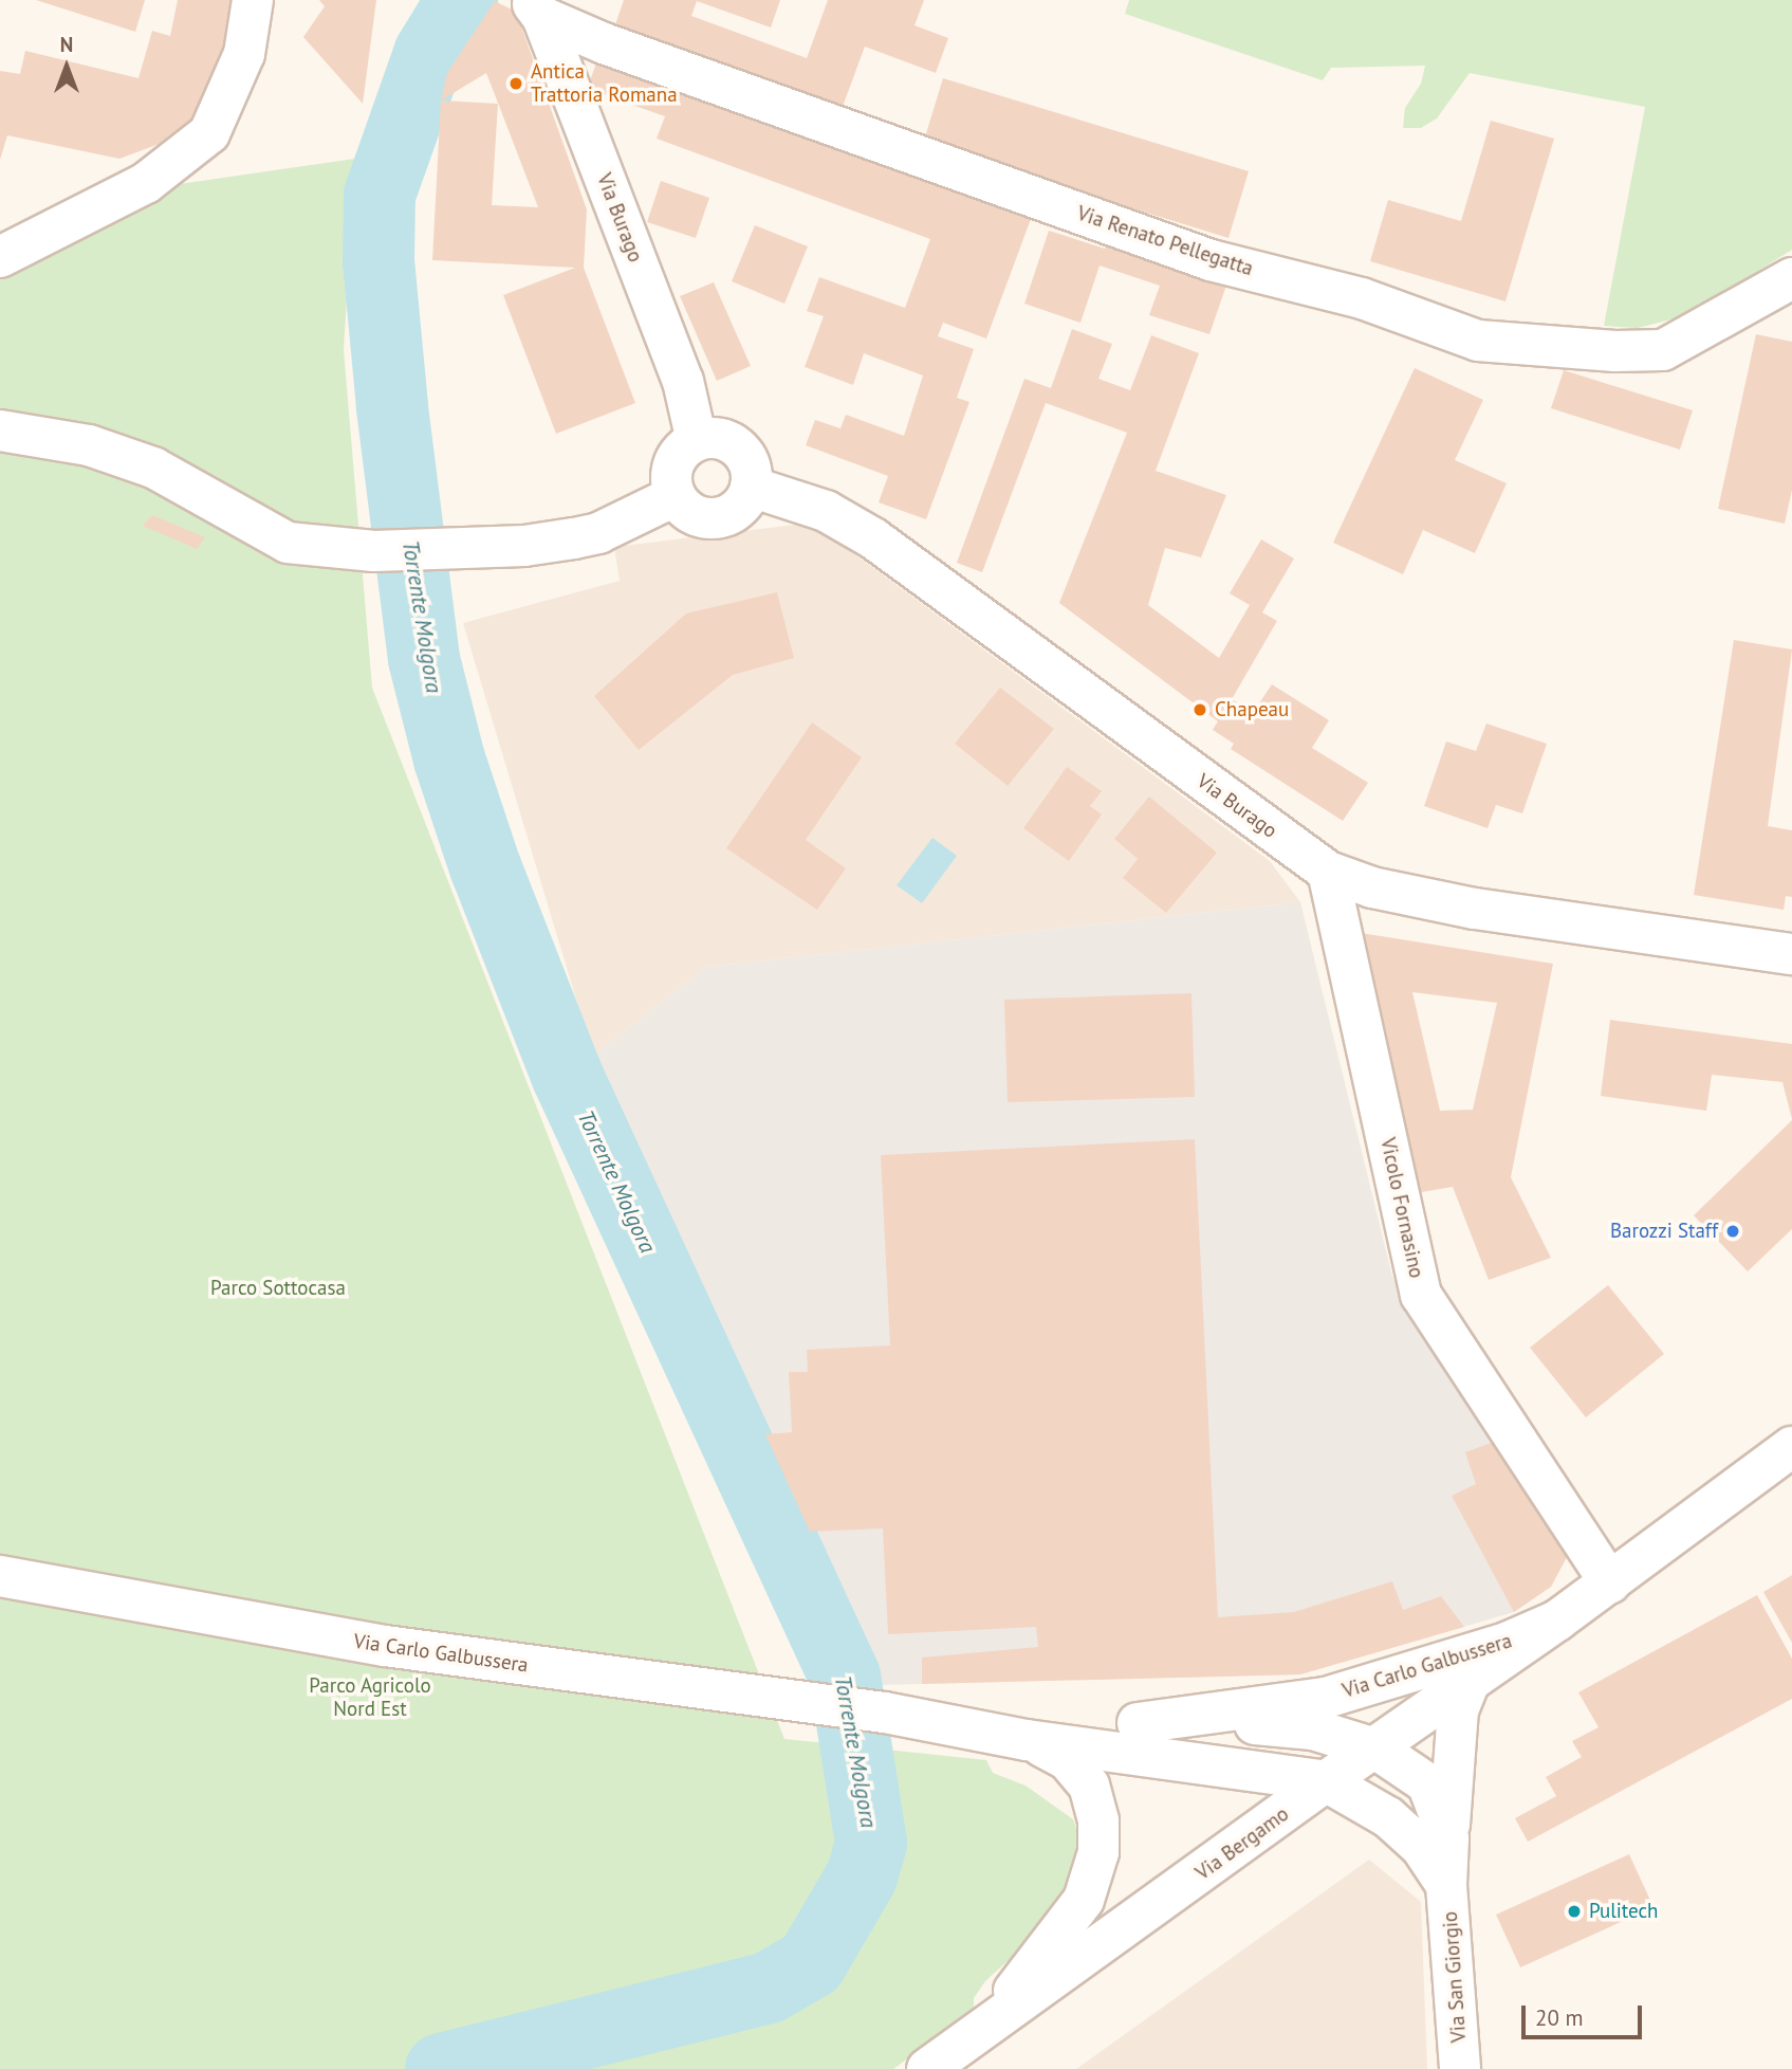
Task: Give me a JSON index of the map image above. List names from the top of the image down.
{
  "streets": {
    "street": [
      "Via Burago",
      "Via Renato Pellegatta",
      "Vicolo Fornasino",
      "Via Carlo Galbussera",
      "Via Bergamo",
      "Via San Giorgio"
    ]
  },
  "crossings": [
    ["Via Burago", "Via Renato Pellegatta"],
    ["Via Burago", "Vicolo Fornasino"],
    ["Vicolo Fornasino", "Via Carlo Galbussera"],
    ["Via Carlo Galbussera", "Via Bergamo"],
    ["Via Carlo Galbussera", "Via San Giorgio"],
    ["Via Bergamo", "Via San Giorgio"]
  ],
  "water": ["Torrente Molgora"],
  "parks": ["Parco Sottocasa", "Parco Agricolo Nord Est"],
  "places": [
    "Antica Trattoria Romana",
    "Chapeau",
    "Barozzi Staff",
    "Pulitech"
  ],
  "scale_bar": "20 m",
  "north": "top"
}
